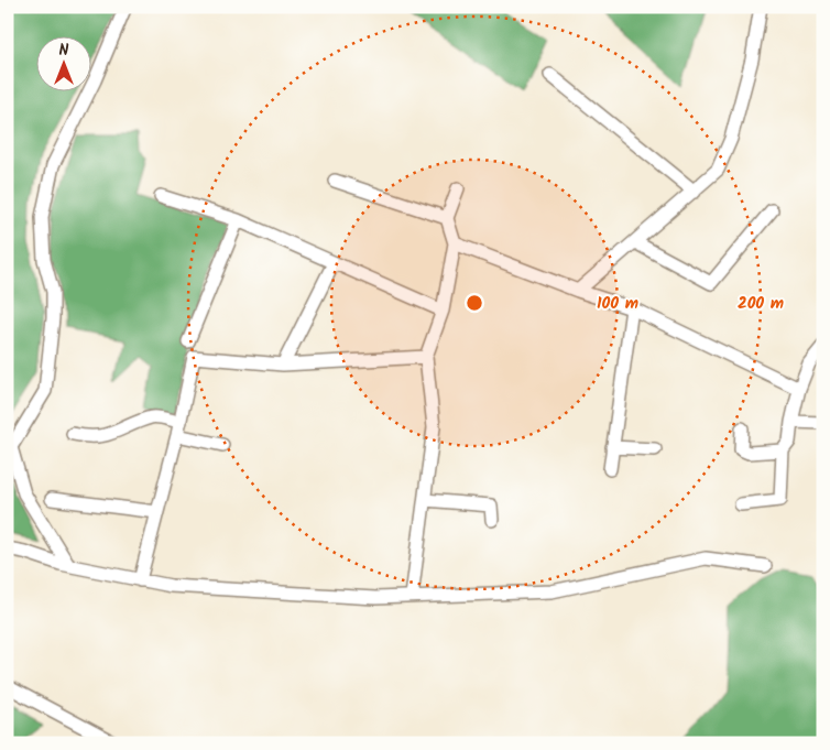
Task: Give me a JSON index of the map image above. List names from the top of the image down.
{
  "north": "top",
  "rings": ["100 m", "200 m"]
}
